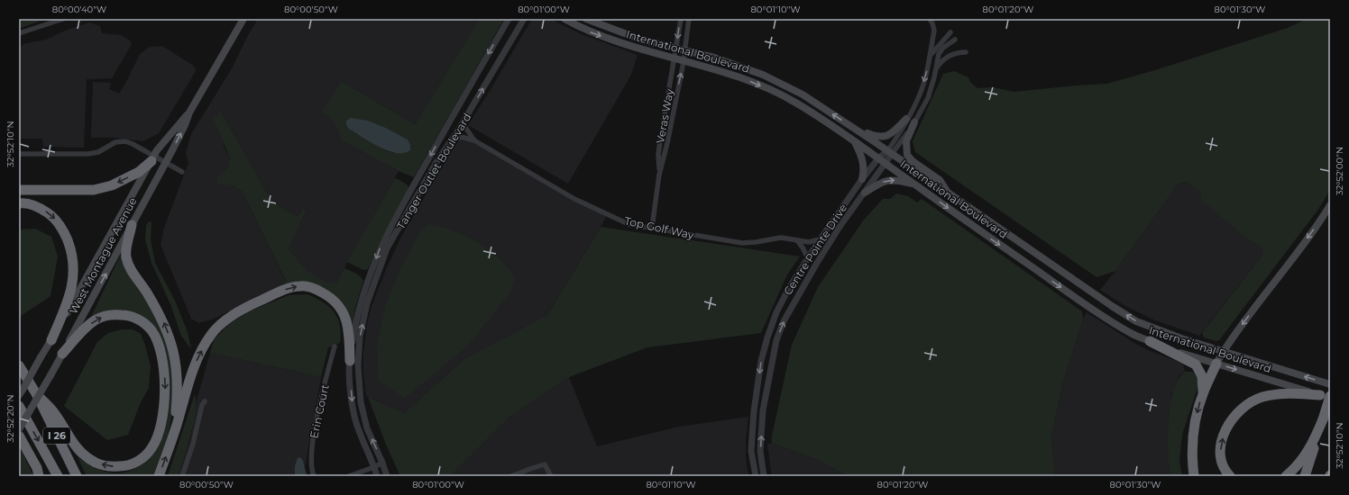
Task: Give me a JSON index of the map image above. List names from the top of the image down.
{
  "streets": {
    "highway": ["I 26"],
    "main road": ["International Boulevard", "West Montague Avenue"],
    "street": [
      "Veras Way",
      "Tanger Outlet Boulevard",
      "Top Golf Way",
      "Centre Pointe Drive",
      "Erin Court"
    ]
  },
  "crossings": [
    ["International Boulevard", "Veras Way"],
    ["International Boulevard", "Centre Pointe Drive"],
    ["Veras Way", "Top Golf Way"],
    ["Tanger Outlet Boulevard", "Top Golf Way"],
    ["Top Golf Way", "Centre Pointe Drive"]
  ],
  "coordinates": [
    "80°00'40\"W",
    "80°00'50\"W",
    "80°01'00\"W",
    "80°01'10\"W",
    "80°01'20\"W",
    "80°01'30\"W",
    "32°52'10\"N",
    "32°52'00\"N",
    "32°52'20\"N"
  ]
}
